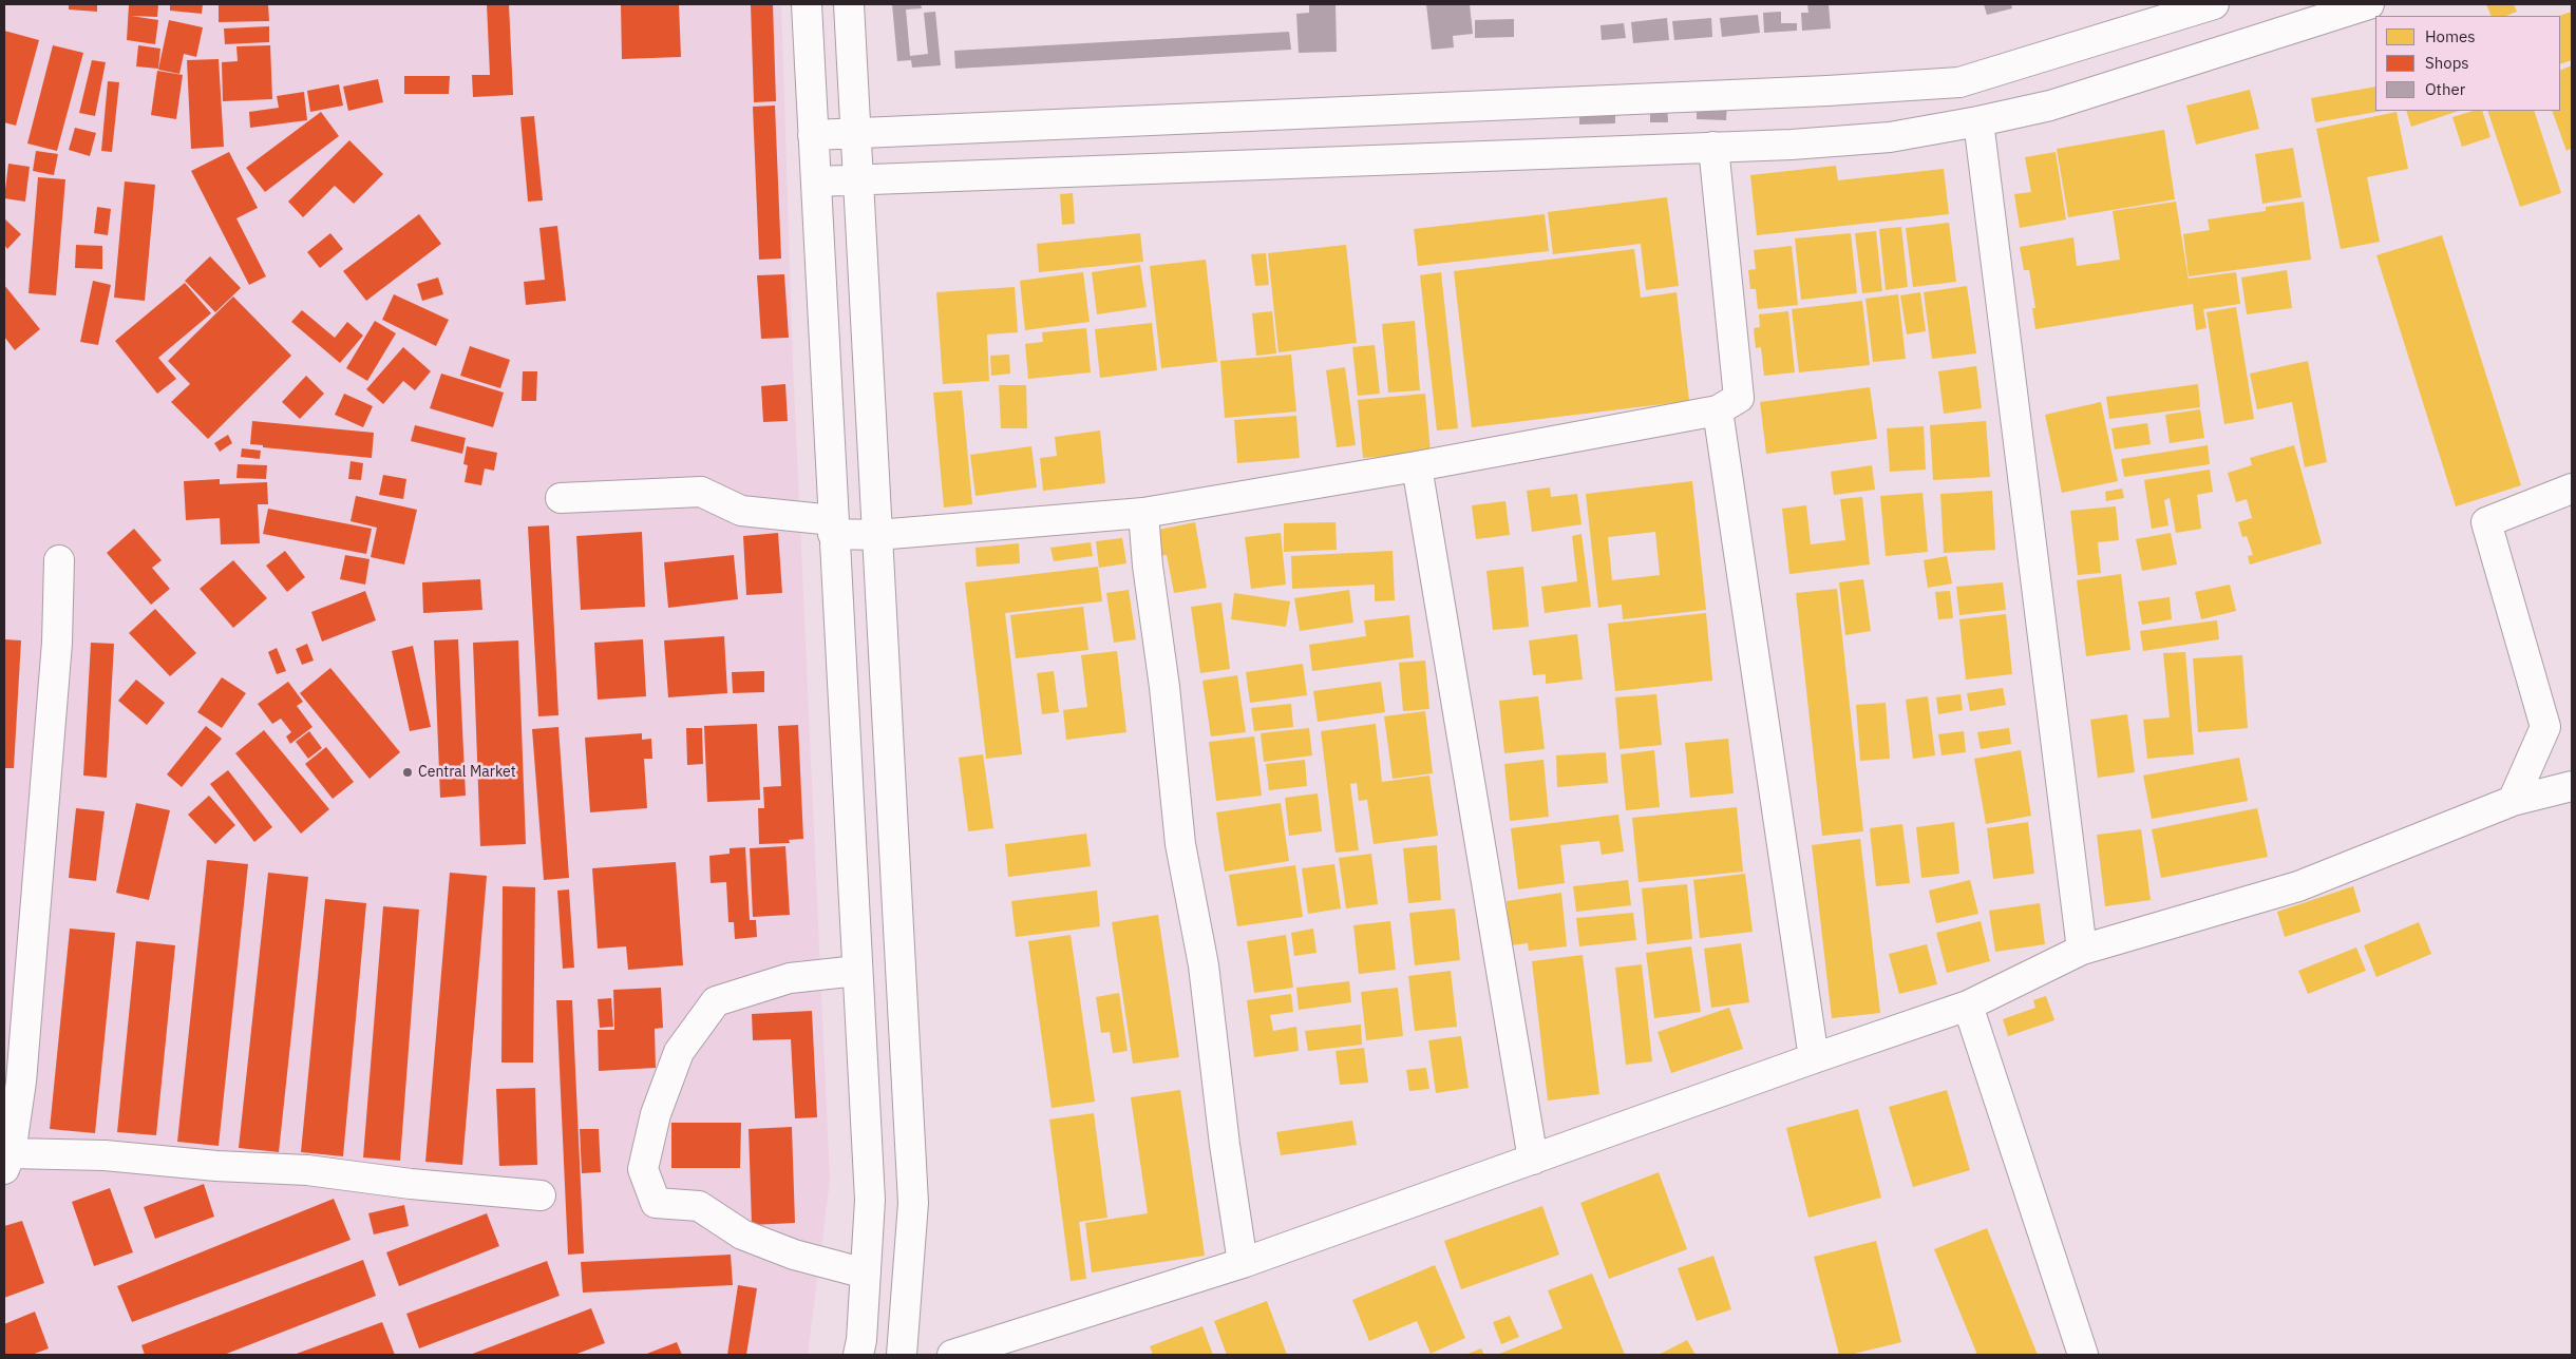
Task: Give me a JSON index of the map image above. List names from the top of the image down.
{
  "places": ["Central Market"],
  "legend": ["Homes", "Shops", "Other"]
}
